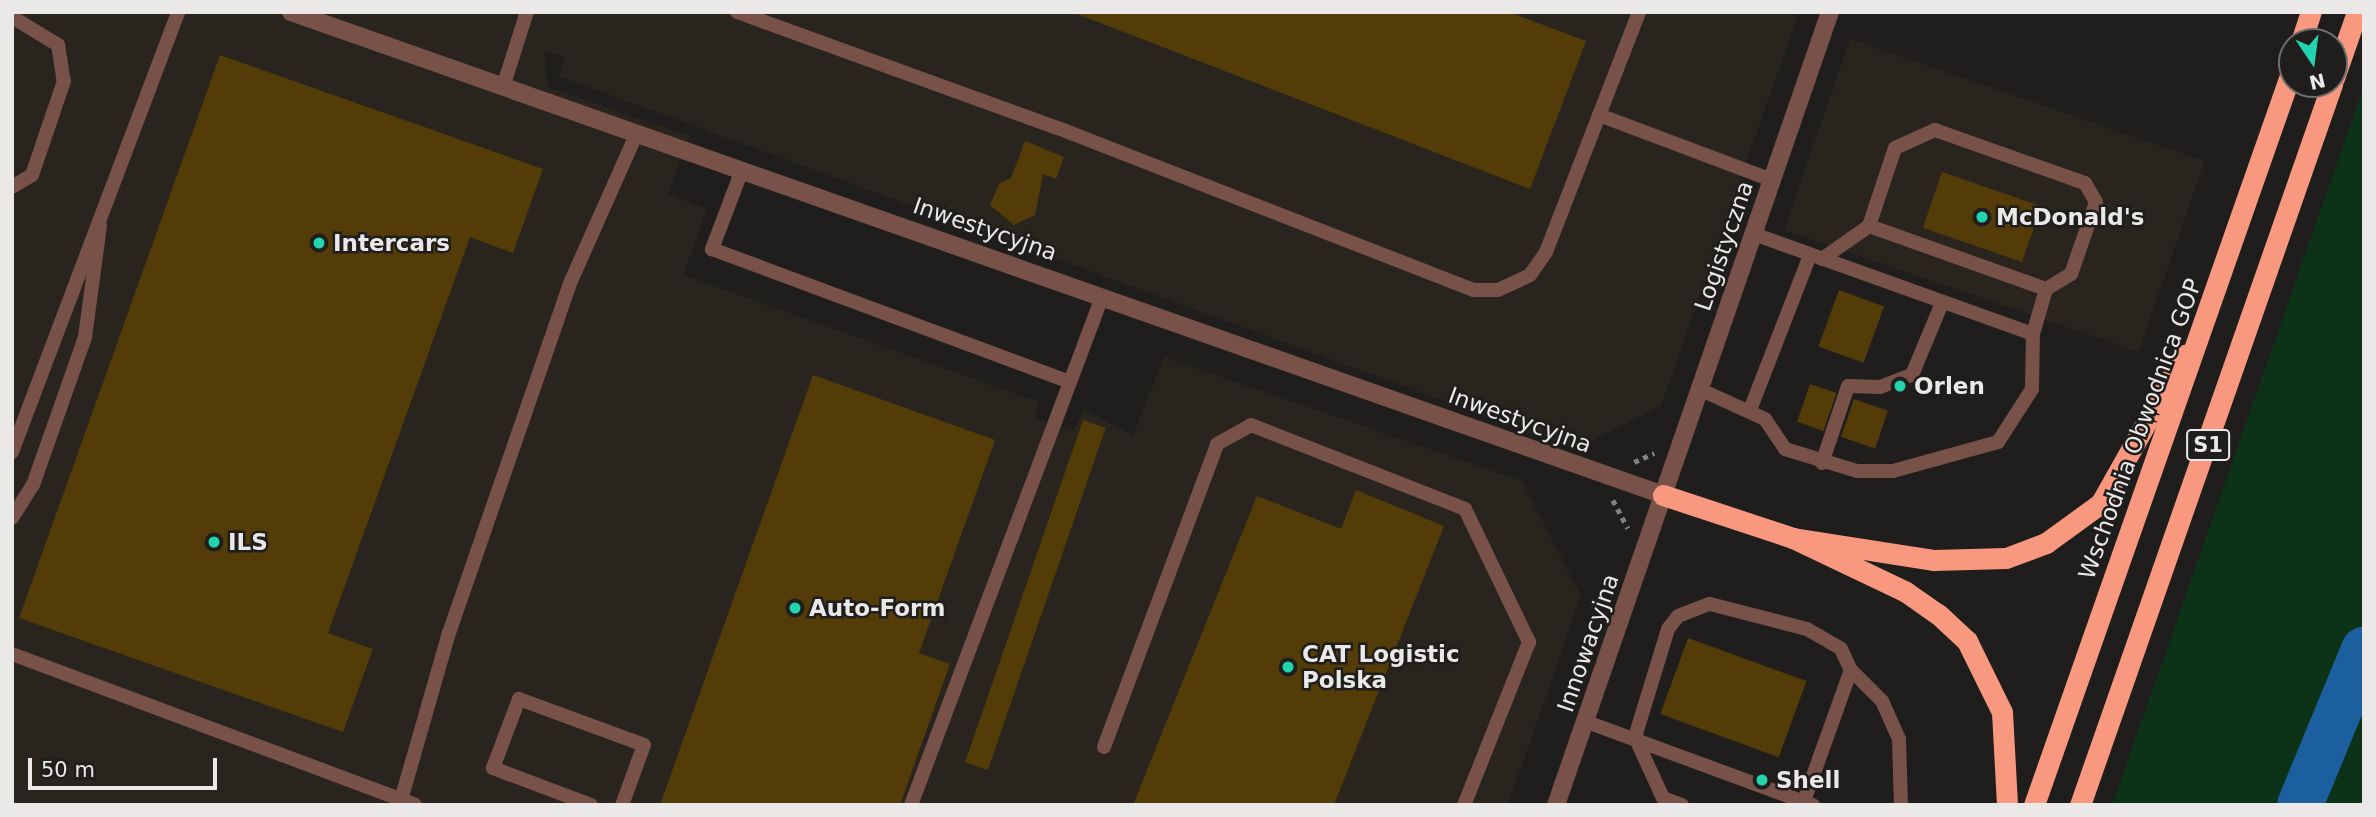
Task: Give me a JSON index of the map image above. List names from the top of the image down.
{
  "streets": {
    "highway": ["Wschodnia Obwodnica GOP", "S1"],
    "street": ["Inwestycyjna", "Logistyczna", "Innowacyjna"]
  },
  "crossings": [
    ["Inwestycyjna", "Logistyczna"],
    ["Inwestycyjna", "Innowacyjna"],
    ["Logistyczna", "Innowacyjna"]
  ],
  "places": [
    "McDonald's",
    "Intercars",
    "Orlen",
    "ILS",
    "Auto-Form",
    "CAT Logistic Polska",
    "Shell"
  ],
  "scale_bar": "50 m",
  "north": "bottom"
}
